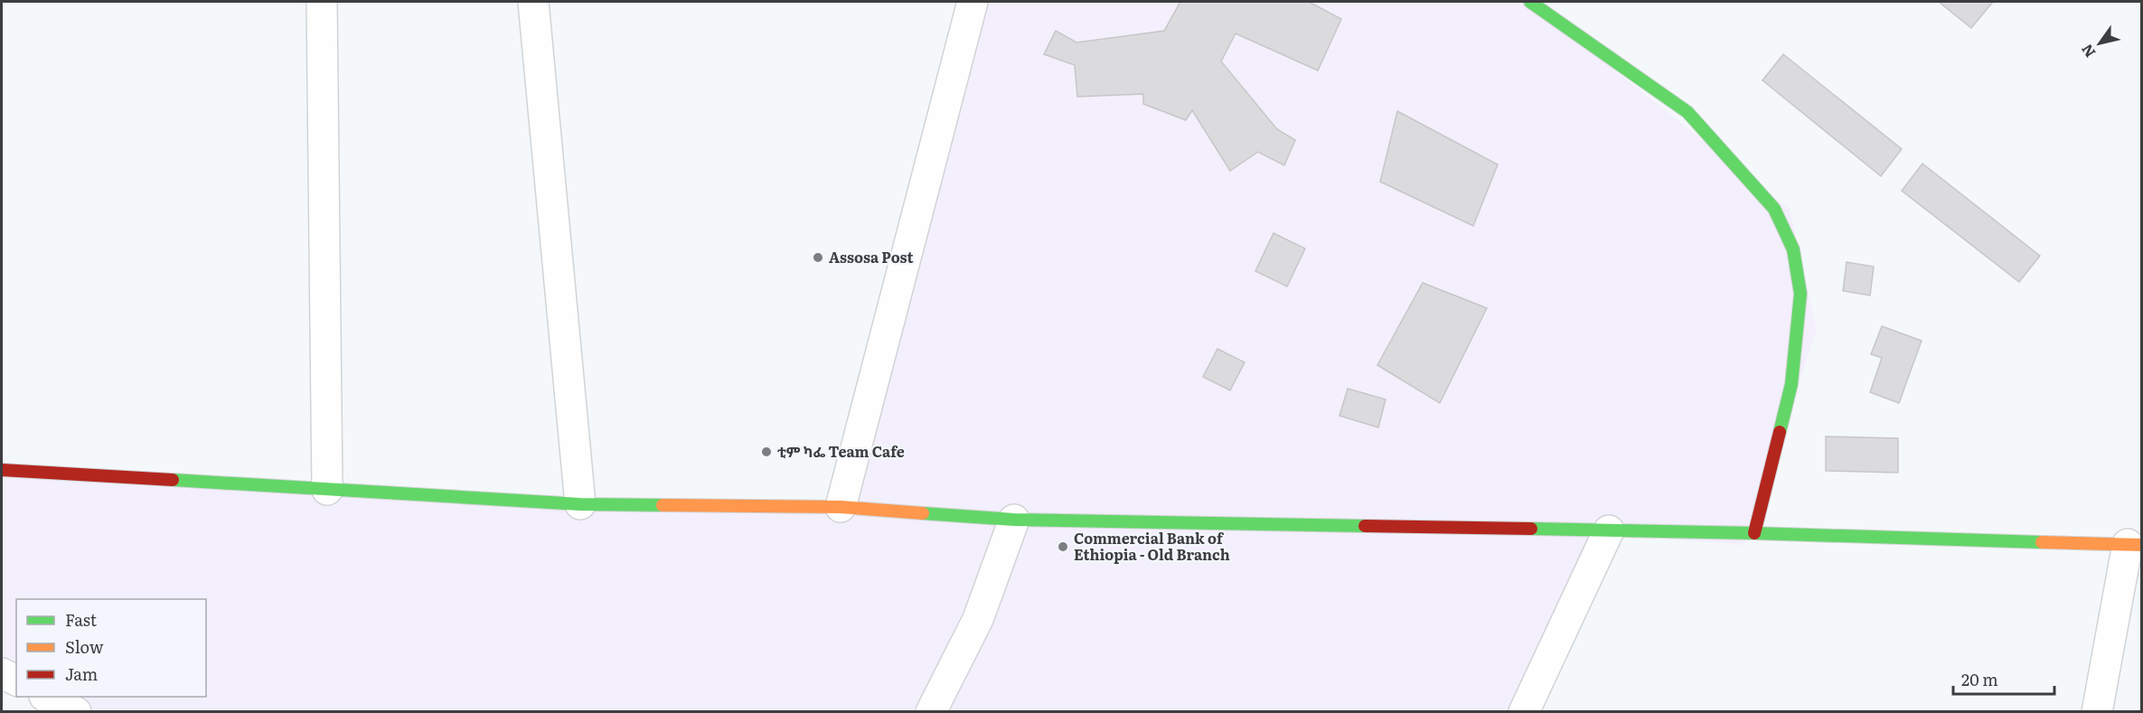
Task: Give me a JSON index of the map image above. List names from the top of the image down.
{
  "places": ["Assosa Post", "ቲም ካፌ Team Cafe", "Commercial Bank of Ethiopia - Old Branch"],
  "legend": ["Fast", "Slow", "Jam"],
  "scale_bar": "20 m",
  "north": "bottom left"
}
